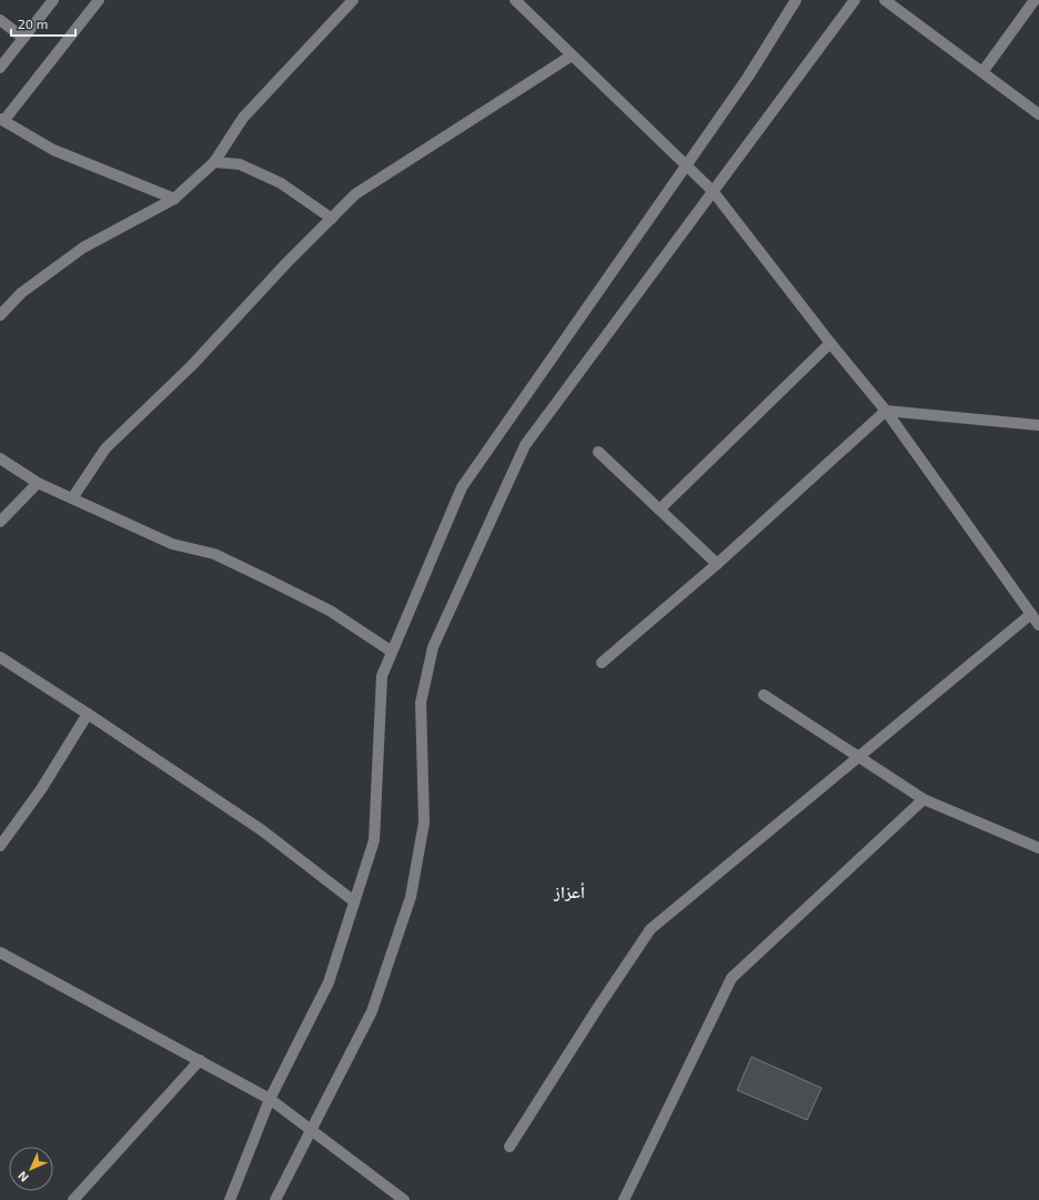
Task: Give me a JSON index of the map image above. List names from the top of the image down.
{
  "districts": ["أعزاز"],
  "scale_bar": "20 m",
  "north": "bottom left"
}
